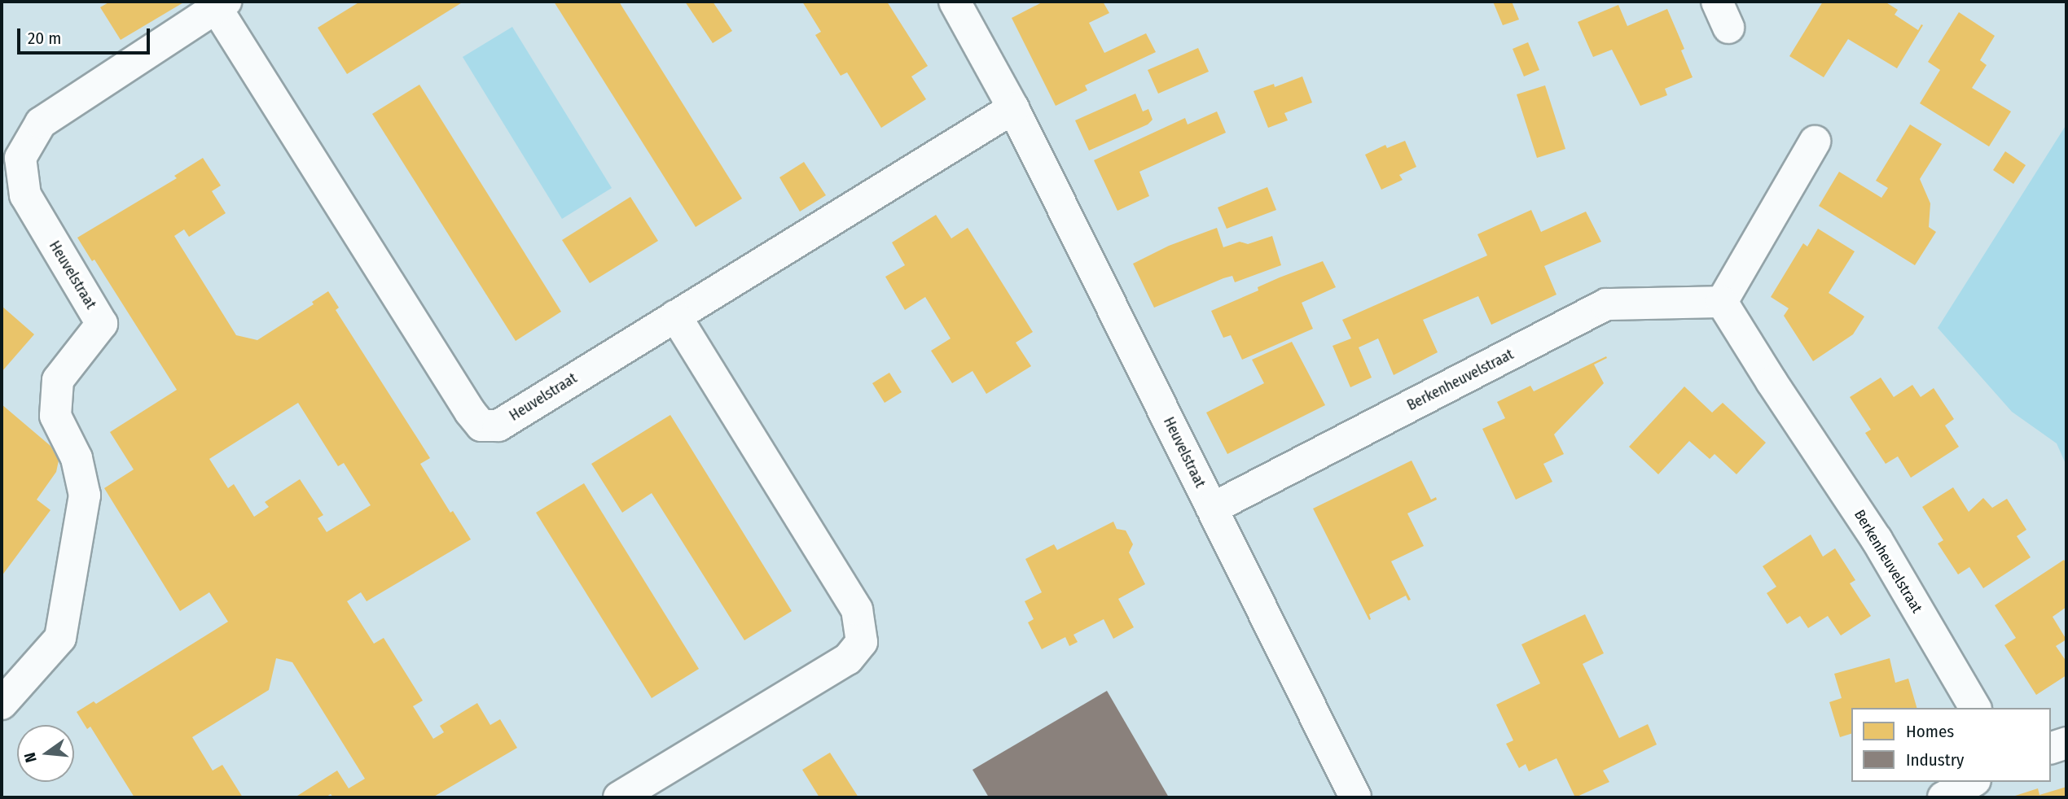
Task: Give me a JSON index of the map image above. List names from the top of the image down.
{
  "streets": {
    "street": ["Heuvelstraat", "Berkenheuvelstraat"]
  },
  "crossings": [
    ["Heuvelstraat", "Berkenheuvelstraat"]
  ],
  "legend": ["Homes", "Industry"],
  "scale_bar": "20 m",
  "north": "left"
}
